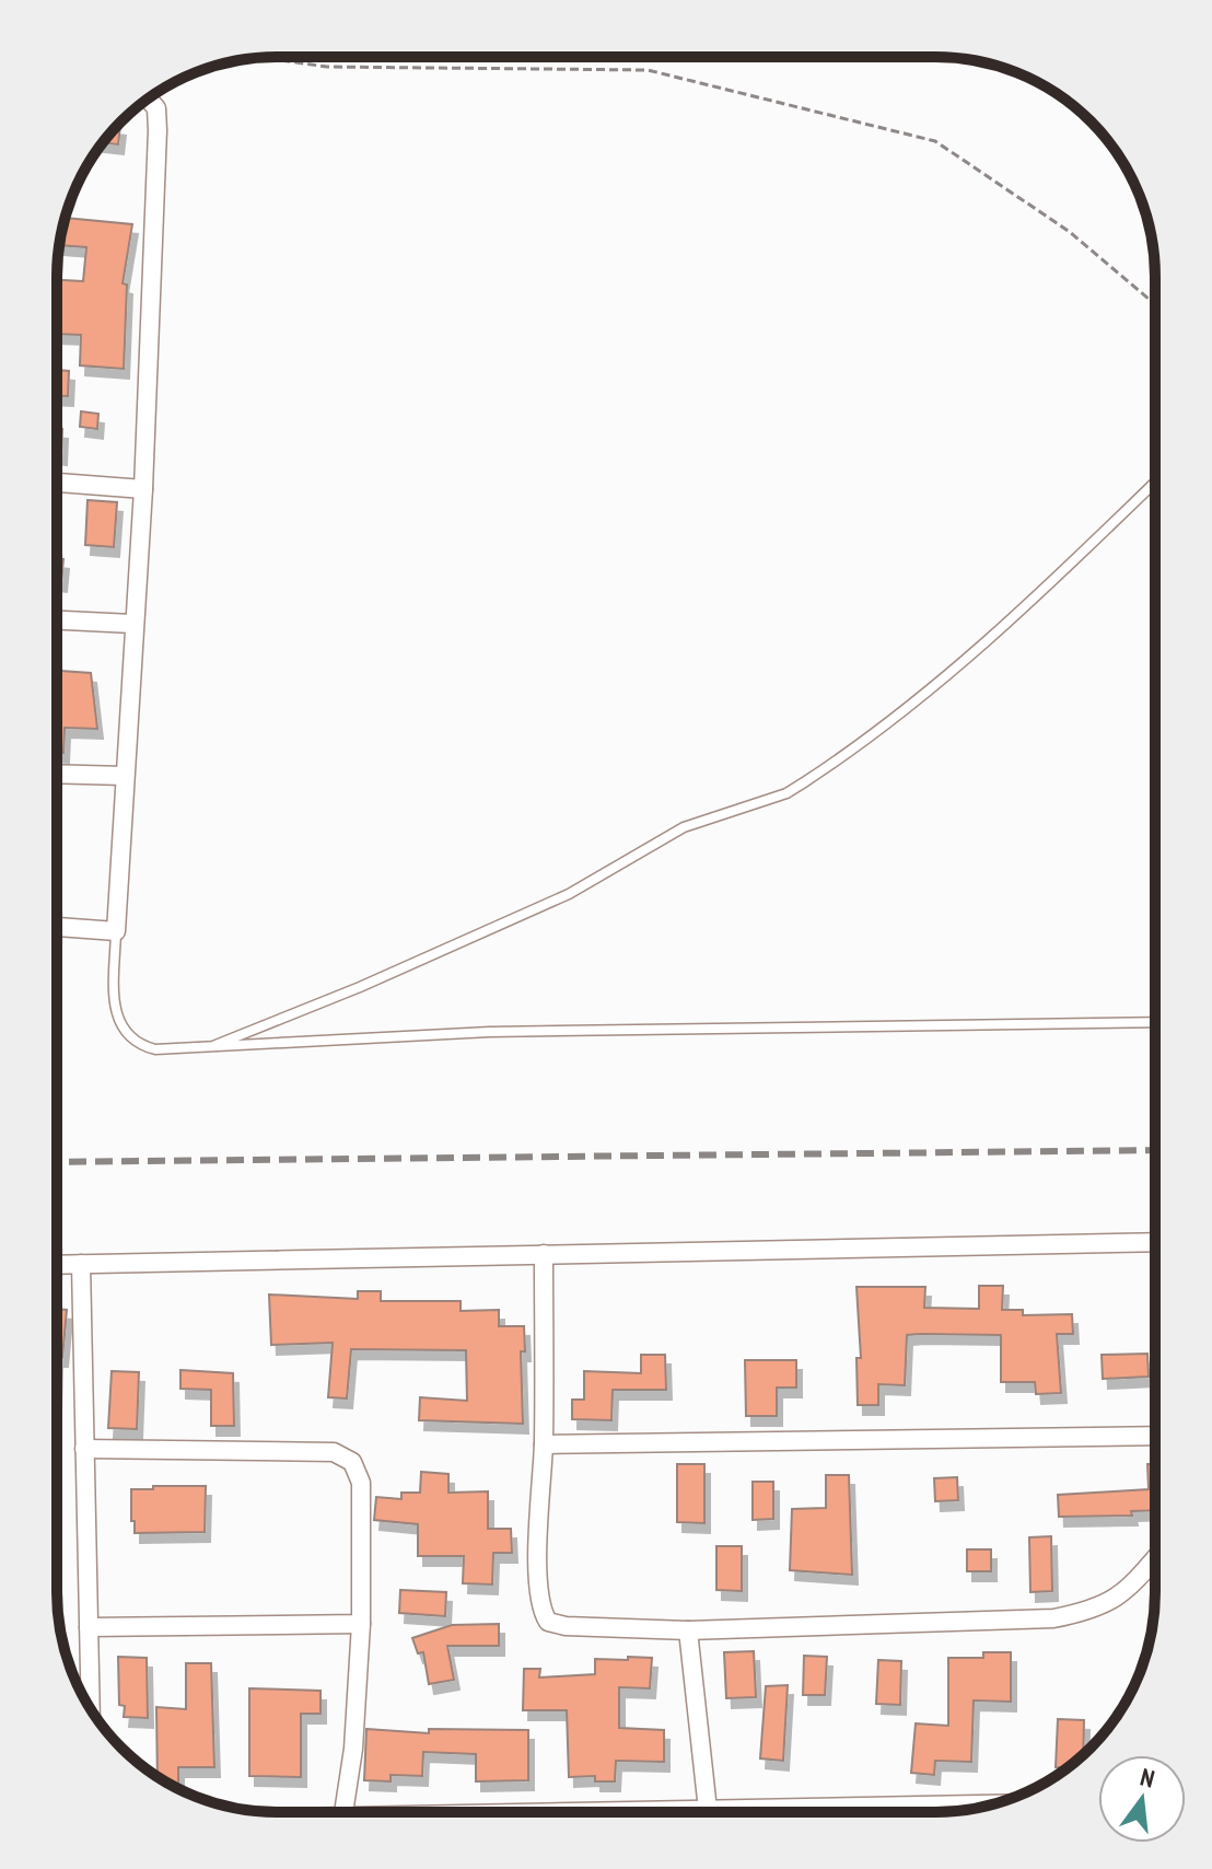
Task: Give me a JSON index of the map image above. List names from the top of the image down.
{
  "north": "top"
}
